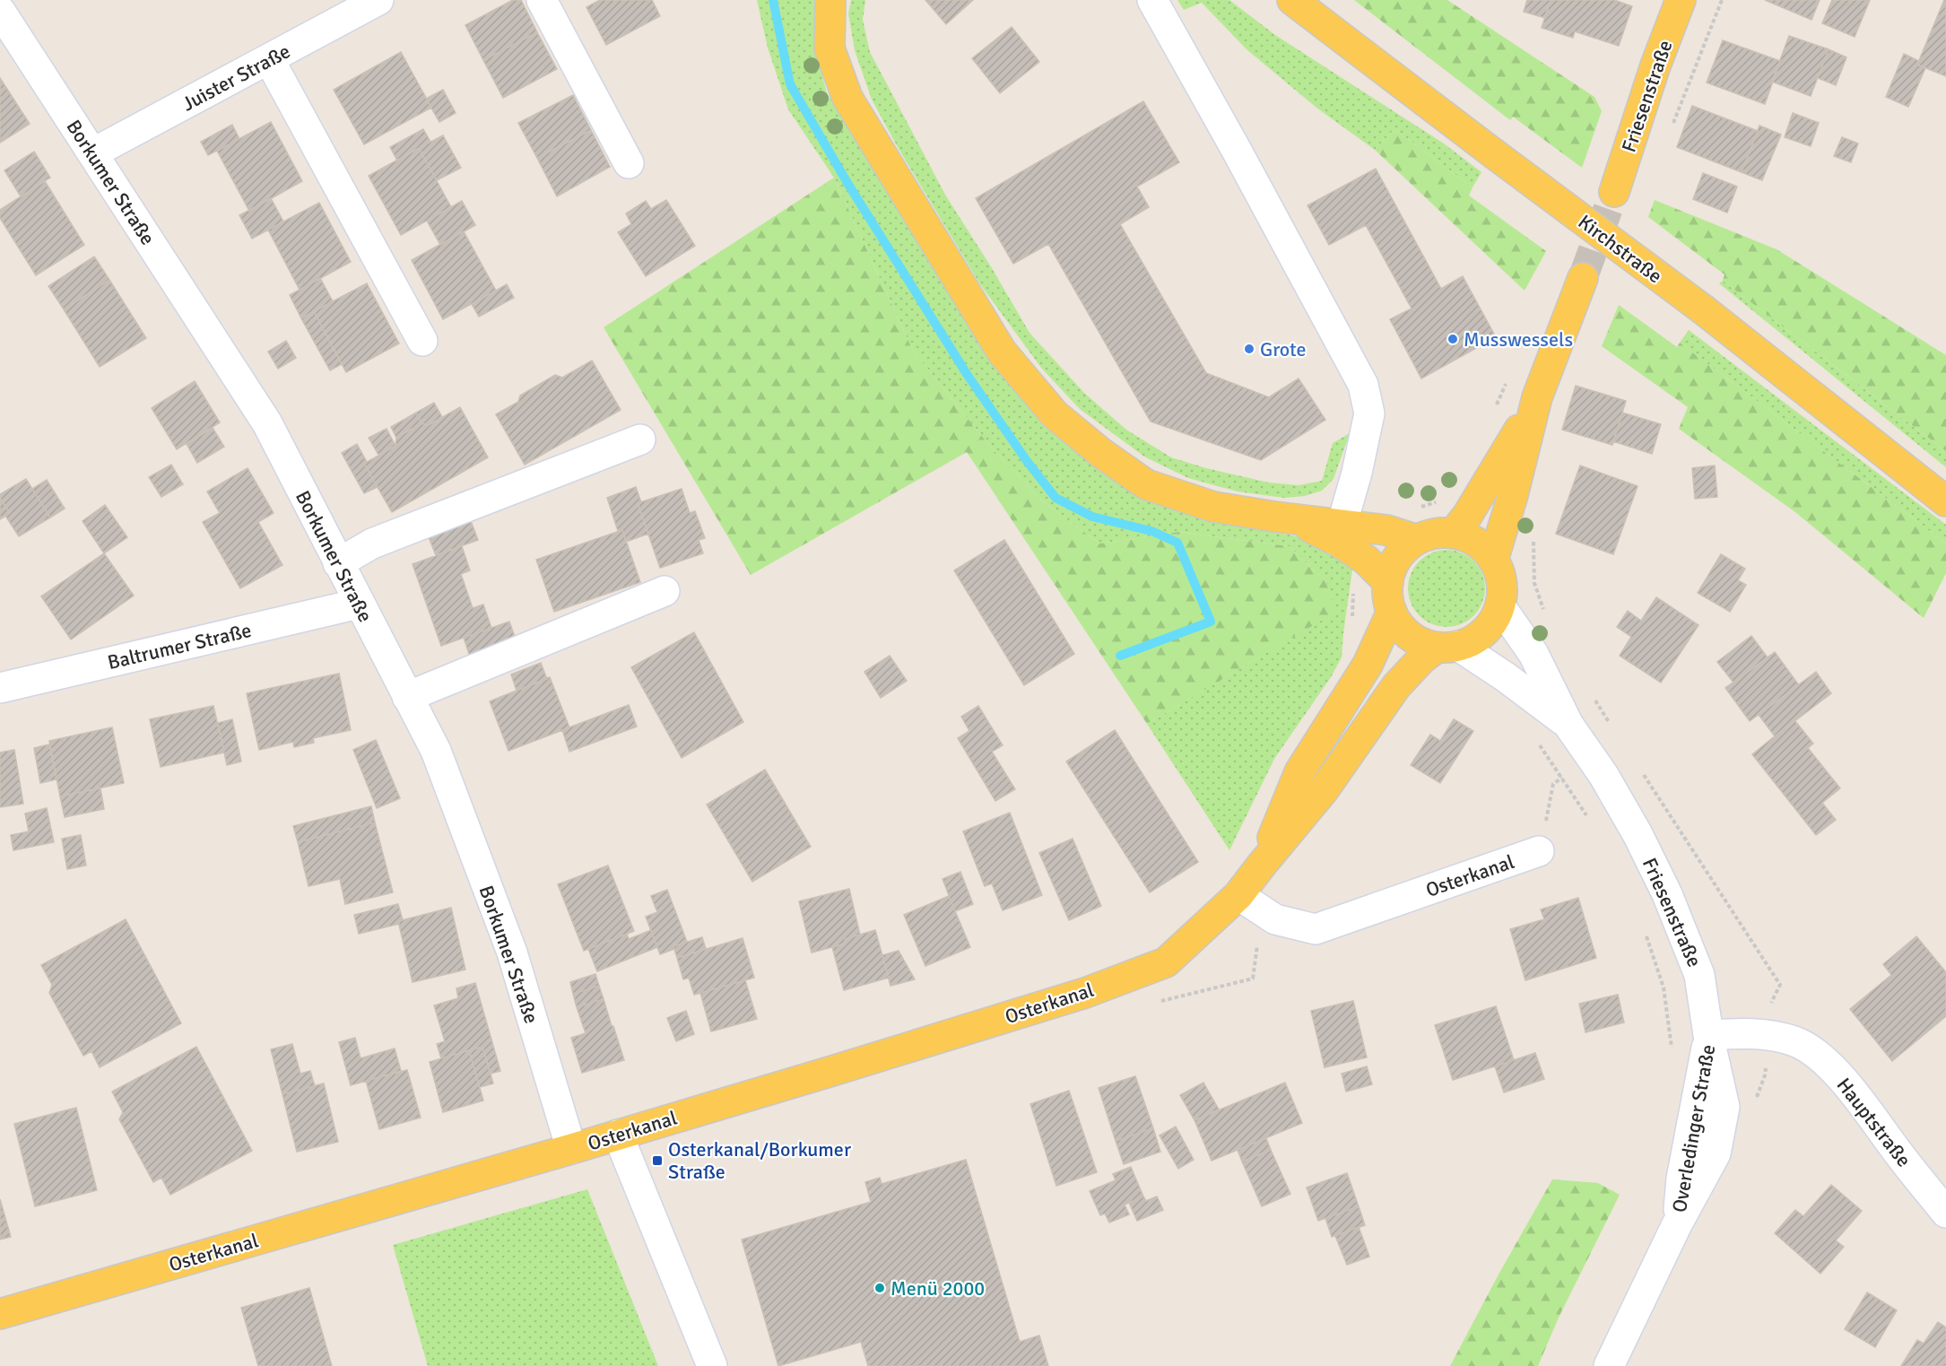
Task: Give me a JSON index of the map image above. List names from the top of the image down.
{
  "streets": {
    "main road": ["Friesenstraße", "Kirchstraße", "Osterkanal"],
    "street": [
      "Juister Straße",
      "Borkumer Straße",
      "Baltrumer Straße",
      "Hauptstraße",
      "Overledinger Straße"
    ]
  },
  "crossings": [
    ["Juister Straße", "Borkumer Straße"],
    ["Friesenstraße", "Osterkanal"],
    ["Friesenstraße", "Hauptstraße"],
    ["Friesenstraße", "Overledinger Straße"],
    ["Borkumer Straße", "Baltrumer Straße"],
    ["Borkumer Straße", "Osterkanal"],
    ["Hauptstraße", "Overledinger Straße"]
  ],
  "places": {
    "other": ["Musswessels", "Grote", "Menü 2000"],
    "transit": ["Osterkanal/Borkumer Straße"]
  }
}
